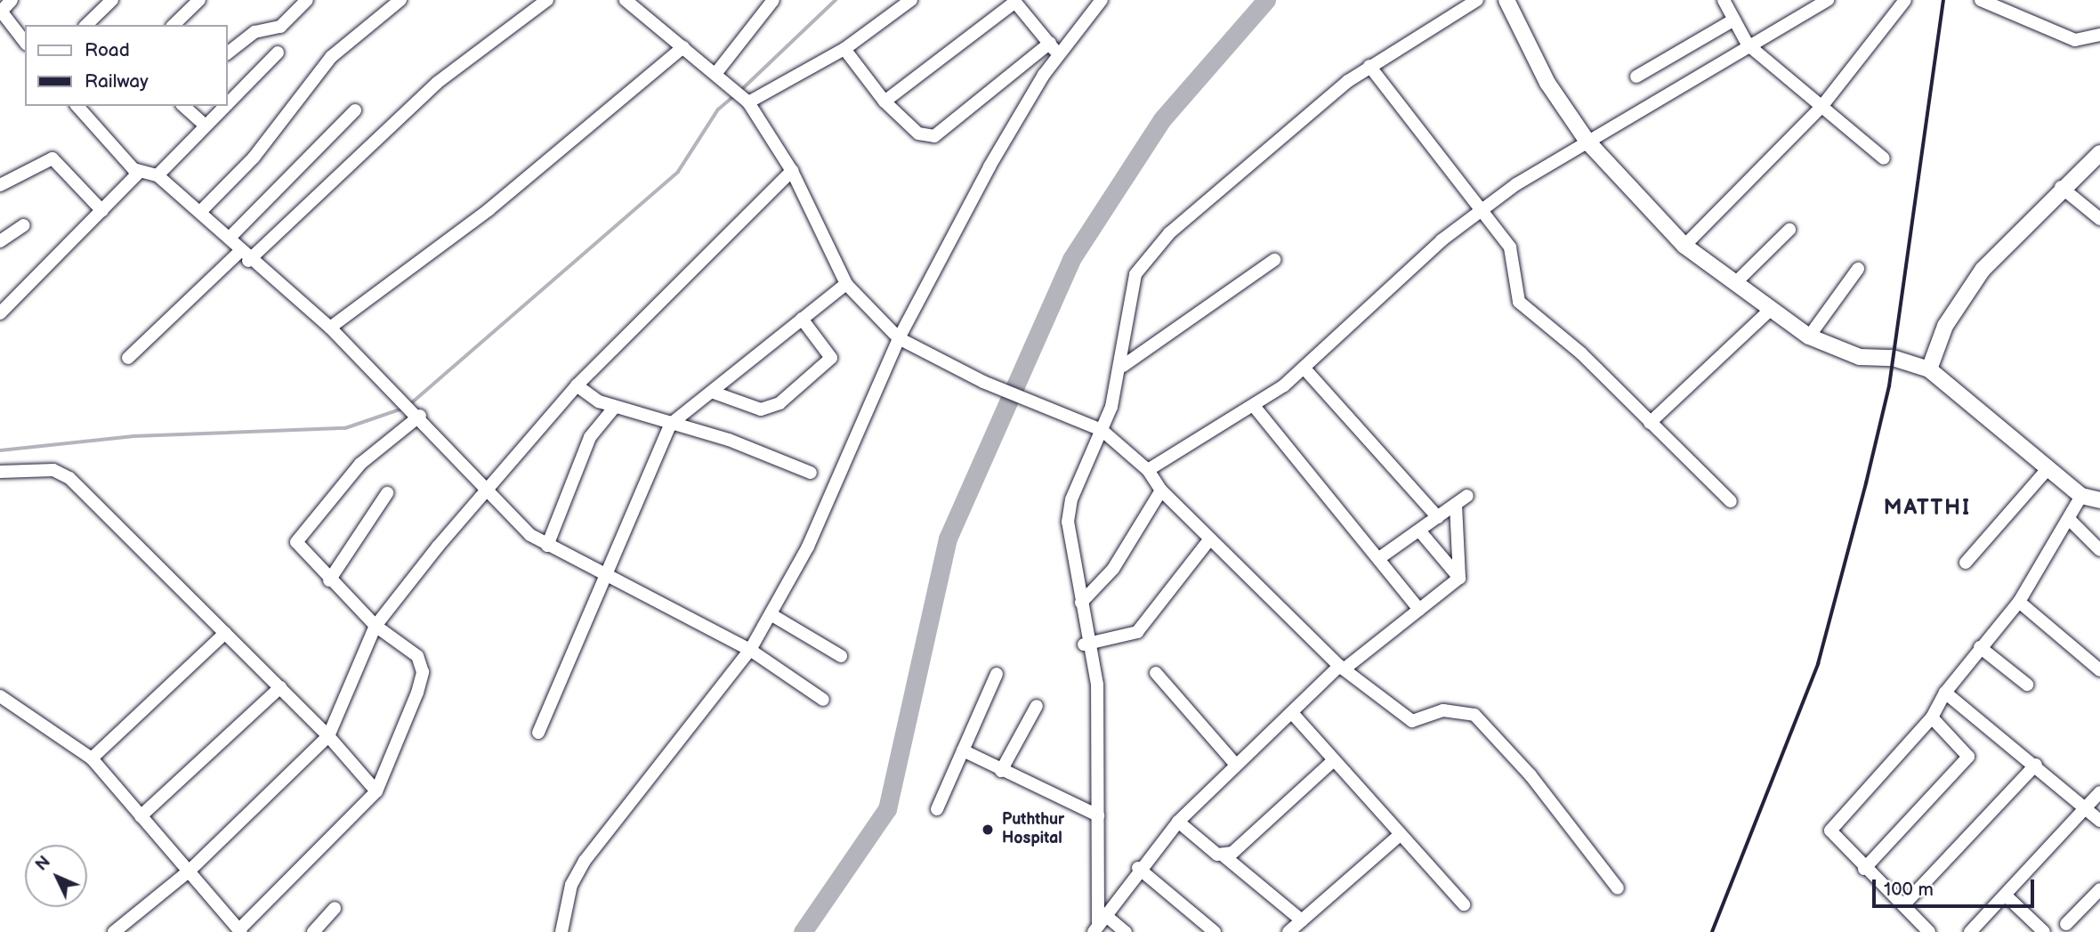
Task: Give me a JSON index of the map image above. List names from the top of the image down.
{
  "districts": ["MATTHI"],
  "places": ["Puththur Hospital"],
  "legend": ["Road", "Railway"],
  "scale_bar": "100 m",
  "north": "top left"
}
